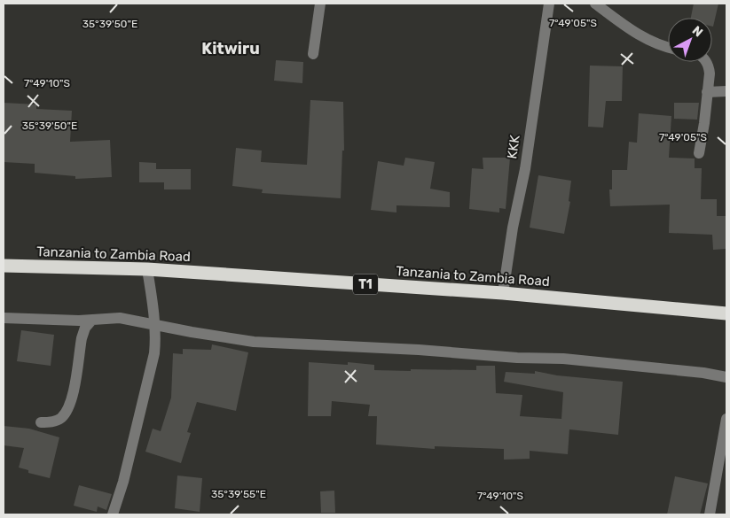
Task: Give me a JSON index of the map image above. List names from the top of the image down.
{
  "streets": {
    "highway": ["Tanzania to Zambia Road", "T1"],
    "street": ["KKK"]
  },
  "crossings": [
    ["KKK", "Tanzania to Zambia Road"]
  ],
  "districts": ["Kitwiru"],
  "north": "top right",
  "coordinates": [
    "7°49'05\"S",
    "35°39'50\"E",
    "7°49'10\"S",
    "35°39'55\"E"
  ]
}
